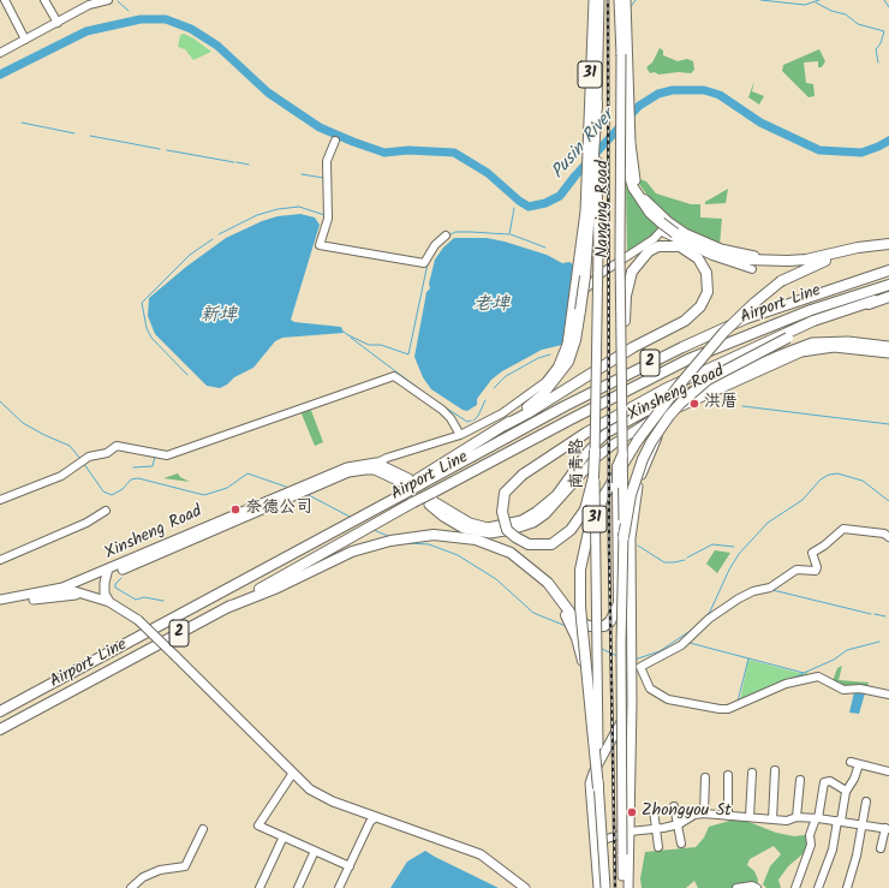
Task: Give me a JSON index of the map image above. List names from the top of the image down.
{
  "streets": {
    "highway": ["Airport Line", "2"],
    "main road": [
      "31",
      "Nanqing Road",
      "Xinsheng Road",
      "南青路"
    ]
  },
  "crossings": [
    ["31", "Nanqing Road"],
    ["31", "南青路"],
    ["Airport Line", "Xinsheng Road"]
  ],
  "water": ["Pusin River", "老埤", "新埤"],
  "places": ["洪厝", "奈德公司", "Zhongyou St"]
}
